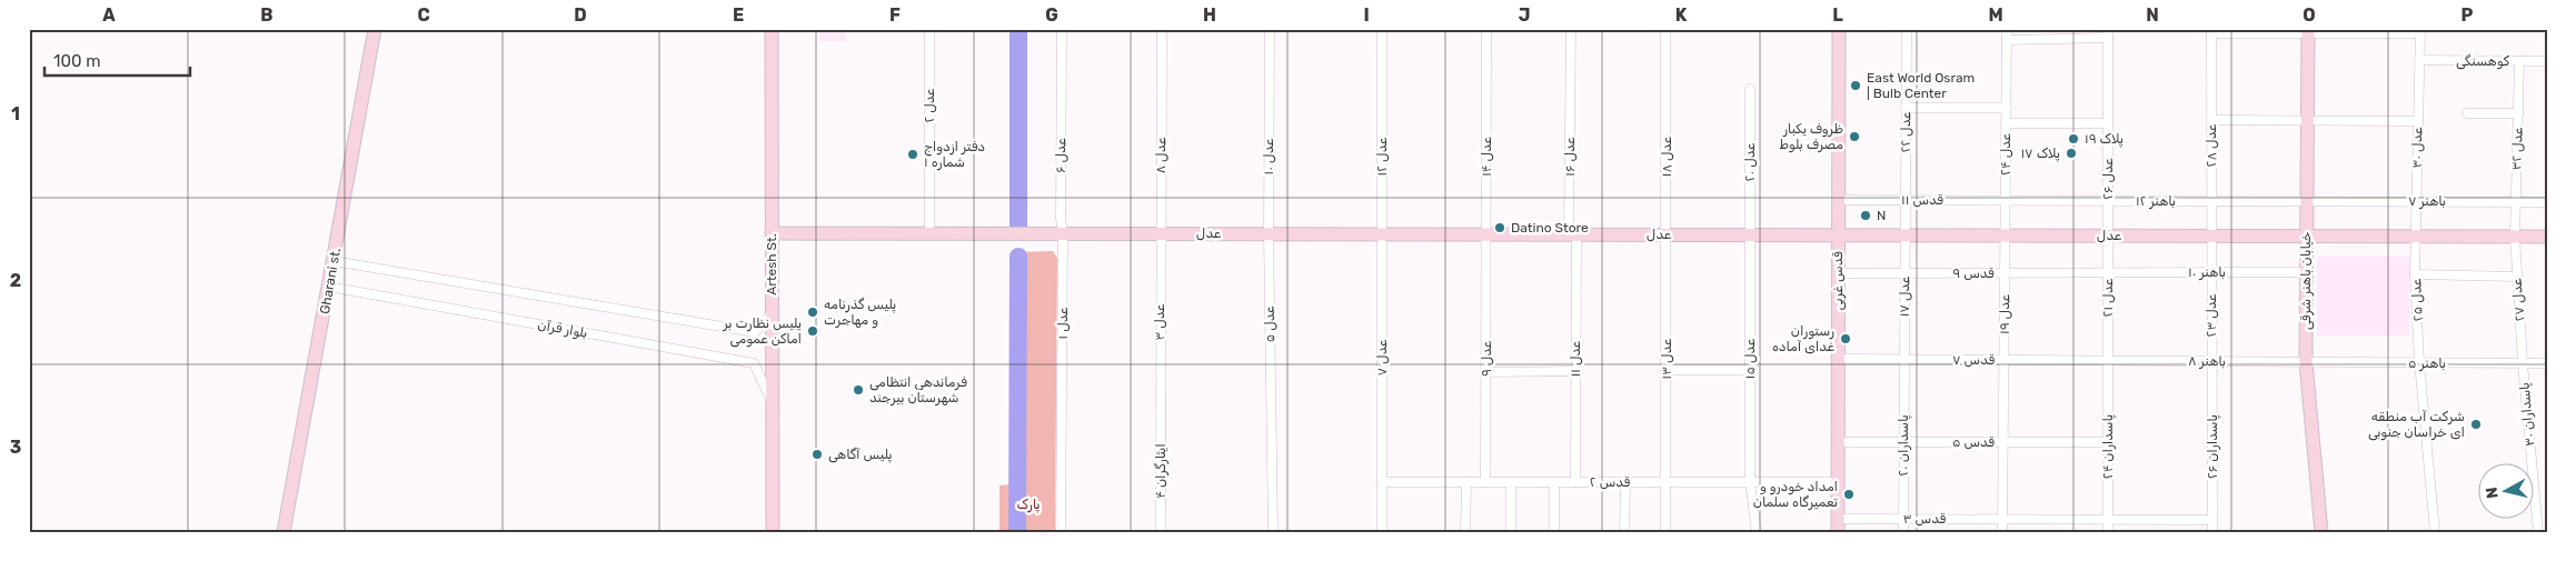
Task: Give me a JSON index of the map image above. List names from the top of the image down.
{
  "streets": {
    "street": [
      "کوهسنگی",
      "عدل ۲",
      "عدل ۲۲",
      "عدل ۲۸",
      "عدل ۳۰",
      "عدل ۳۲",
      "عدل ۲۴",
      "عدل ۶",
      "عدل ۸",
      "عدل ۱۰",
      "عدل ۱۲",
      "عدل ۱۴",
      "عدل ۱۶",
      "عدل ۱۸",
      "عدل ۲۰",
      "عدل ۲۶",
      "قدس ۱۱",
      "باهنر ۱۲",
      "باهنر ۷",
      "عدل",
      "Artesh St.",
      "باهنر ۱۰",
      "قدس ۹",
      "Gharani st.",
      "قدس غربی",
      "خیابان باهنر شرقی",
      "عدل ۱۷",
      "عدل ۲۱",
      "عدل ۲۵",
      "عدل ۲۷",
      "عدل ۱۹",
      "عدل ۲۳",
      "عدل ۳",
      "عدل ۱",
      "عدل ۵",
      "بلوار قرآن",
      "عدل ۷",
      "عدل ۹",
      "عدل ۱۱",
      "عدل ۱۳",
      "عدل ۱۵",
      "قدس ۷",
      "باهنر ۸",
      "باهنر ۵",
      "پاسداران ۳۰",
      "قدس ۵",
      "پاسداران ۲۰",
      "پاسداران ۲۴",
      "پاسداران ۲۶",
      "ایثارگران ۴",
      "قدس ۲",
      "قدس ۳"
    ]
  },
  "crossings": [
    ["کوهسنگی", "عدل ۳۰"],
    ["کوهسنگی", "عدل ۳۲"],
    ["عدل ۲", "عدل"],
    ["عدل ۲۲", "قدس ۱۱"],
    ["عدل ۲۲", "عدل"],
    ["عدل ۲۲", "عدل ۱۷"],
    ["عدل ۲۸", "باهنر ۱۲"],
    ["عدل ۲۸", "عدل"],
    ["عدل ۲۸", "عدل ۲۳"],
    ["عدل ۳۰", "باهنر ۷"],
    ["عدل ۳۰", "عدل"],
    ["عدل ۳۰", "عدل ۲۵"],
    ["عدل ۳۲", "باهنر ۷"],
    ["عدل ۳۲", "عدل"],
    ["عدل ۳۲", "عدل ۲۷"],
    ["عدل ۲۴", "قدس ۱۱"],
    ["عدل ۲۴", "باهنر ۱۲"],
    ["عدل ۲۴", "عدل"],
    ["عدل ۲۴", "عدل ۱۹"],
    ["عدل ۶", "عدل"],
    ["عدل ۶", "عدل ۱"],
    ["عدل ۸", "عدل"],
    ["عدل ۸", "عدل ۳"],
    ["عدل ۱۰", "عدل"],
    ["عدل ۱۰", "عدل ۵"],
    ["عدل ۱۲", "عدل"],
    ["عدل ۱۲", "عدل ۷"],
    ["عدل ۱۴", "عدل"],
    ["عدل ۱۴", "عدل ۹"],
    ["عدل ۱۶", "عدل"],
    ["عدل ۱۶", "عدل ۱۱"],
    ["عدل ۱۸", "عدل"],
    ["عدل ۱۸", "عدل ۱۳"],
    ["عدل ۲۰", "عدل"],
    ["عدل ۲۰", "عدل ۱۵"],
    ["عدل ۲۶", "باهنر ۱۲"],
    ["عدل ۲۶", "عدل"],
    ["عدل ۲۶", "عدل ۲۱"],
    ["قدس ۱۱", "باهنر ۱۲"],
    ["قدس ۱۱", "قدس غربی"],
    ["باهنر ۱۲", "باهنر ۷"],
    ["باهنر ۱۲", "خیابان باهنر شرقی"],
    ["باهنر ۷", "خیابان باهنر شرقی"],
    ["عدل", "Artesh St."],
    ["عدل", "قدس غربی"],
    ["عدل", "خیابان باهنر شرقی"],
    ["عدل", "عدل ۱۷"],
    ["عدل", "عدل ۲۱"],
    ["عدل", "عدل ۲۵"],
    ["عدل", "عدل ۲۷"],
    ["عدل", "عدل ۱۹"],
    ["عدل", "عدل ۲۳"],
    ["عدل", "عدل ۳"],
    ["عدل", "عدل ۱"],
    ["عدل", "عدل ۵"],
    ["عدل", "عدل ۷"],
    ["عدل", "عدل ۹"],
    ["عدل", "عدل ۱۱"],
    ["عدل", "عدل ۱۳"],
    ["عدل", "عدل ۱۵"],
    ["Artesh St.", "بلوار قرآن"],
    ["باهنر ۱۰", "قدس ۹"],
    ["باهنر ۱۰", "خیابان باهنر شرقی"],
    ["باهنر ۱۰", "عدل ۲۱"],
    ["باهنر ۱۰", "عدل ۲۳"],
    ["قدس ۹", "قدس غربی"],
    ["قدس ۹", "عدل ۱۷"],
    ["قدس ۹", "عدل ۲۱"],
    ["قدس ۹", "عدل ۱۹"],
    ["Gharani st.", "بلوار قرآن"],
    ["قدس غربی", "قدس ۷"],
    ["قدس غربی", "قدس ۵"],
    ["قدس غربی", "قدس ۲"],
    ["قدس غربی", "قدس ۳"],
    ["خیابان باهنر شرقی", "باهنر ۸"],
    ["خیابان باهنر شرقی", "باهنر ۵"],
    ["عدل ۱۷", "قدس ۷"],
    ["عدل ۱۷", "پاسداران ۲۰"],
    ["عدل ۲۱", "قدس ۷"],
    ["عدل ۲۱", "باهنر ۸"],
    ["عدل ۲۱", "پاسداران ۲۴"],
    ["عدل ۲۵", "باهنر ۵"],
    ["عدل ۲۷", "باهنر ۵"],
    ["عدل ۲۷", "پاسداران ۳۰"],
    ["عدل ۱۹", "قدس ۷"],
    ["عدل ۱۹", "قدس ۵"],
    ["عدل ۱۹", "قدس ۳"],
    ["عدل ۲۳", "باهنر ۸"],
    ["عدل ۲۳", "پاسداران ۲۶"],
    ["عدل ۳", "ایثارگران ۴"],
    ["عدل ۷", "قدس ۲"],
    ["عدل ۹", "قدس ۲"],
    ["عدل ۱۱", "قدس ۲"],
    ["عدل ۱۳", "قدس ۲"],
    ["عدل ۱۵", "قدس ۲"],
    ["قدس ۷", "باهنر ۸"],
    ["قدس ۷", "پاسداران ۲۰"],
    ["قدس ۷", "پاسداران ۲۴"],
    ["باهنر ۸", "باهنر ۵"],
    ["باهنر ۸", "پاسداران ۲۴"],
    ["باهنر ۸", "پاسداران ۲۶"],
    ["باهنر ۵", "پاسداران ۳۰"],
    ["قدس ۵", "پاسداران ۲۰"],
    ["قدس ۵", "پاسداران ۲۴"],
    ["پاسداران ۲۰", "قدس ۳"],
    ["پاسداران ۲۴", "قدس ۳"],
    ["پاسداران ۲۶", "قدس ۳"]
  ],
  "parks": ["پارک"],
  "places": [
    "East World Osram | Bulb Center",
    "ظروف یکبار مصرف بلوط",
    "پلاک ۱۹",
    "پلاک ۱۷",
    "دفتر ازدواج شماره ۱",
    "N",
    "Datino Store",
    "پلیس گذرنامه و مهاجرت",
    "پلیس نظارت بر اماکن عمومی",
    "رستوران غدای آماده",
    "فرماندهی انتظامی شهرستان بیرجند",
    "شرکت آب منطقه ای خراسان جنوبی",
    "پلیس آگاهی",
    "امداد خودرو و تعمیرگاه سلمان"
  ],
  "scale_bar": "100 m",
  "north": "left",
  "grid": {
    "columns": [
      "A",
      "B",
      "C",
      "D",
      "E",
      "F",
      "G",
      "H",
      "I",
      "J",
      "K",
      "L",
      "M",
      "N",
      "O",
      "P"
    ],
    "rows": ["1", "2", "3"]
  }
}
